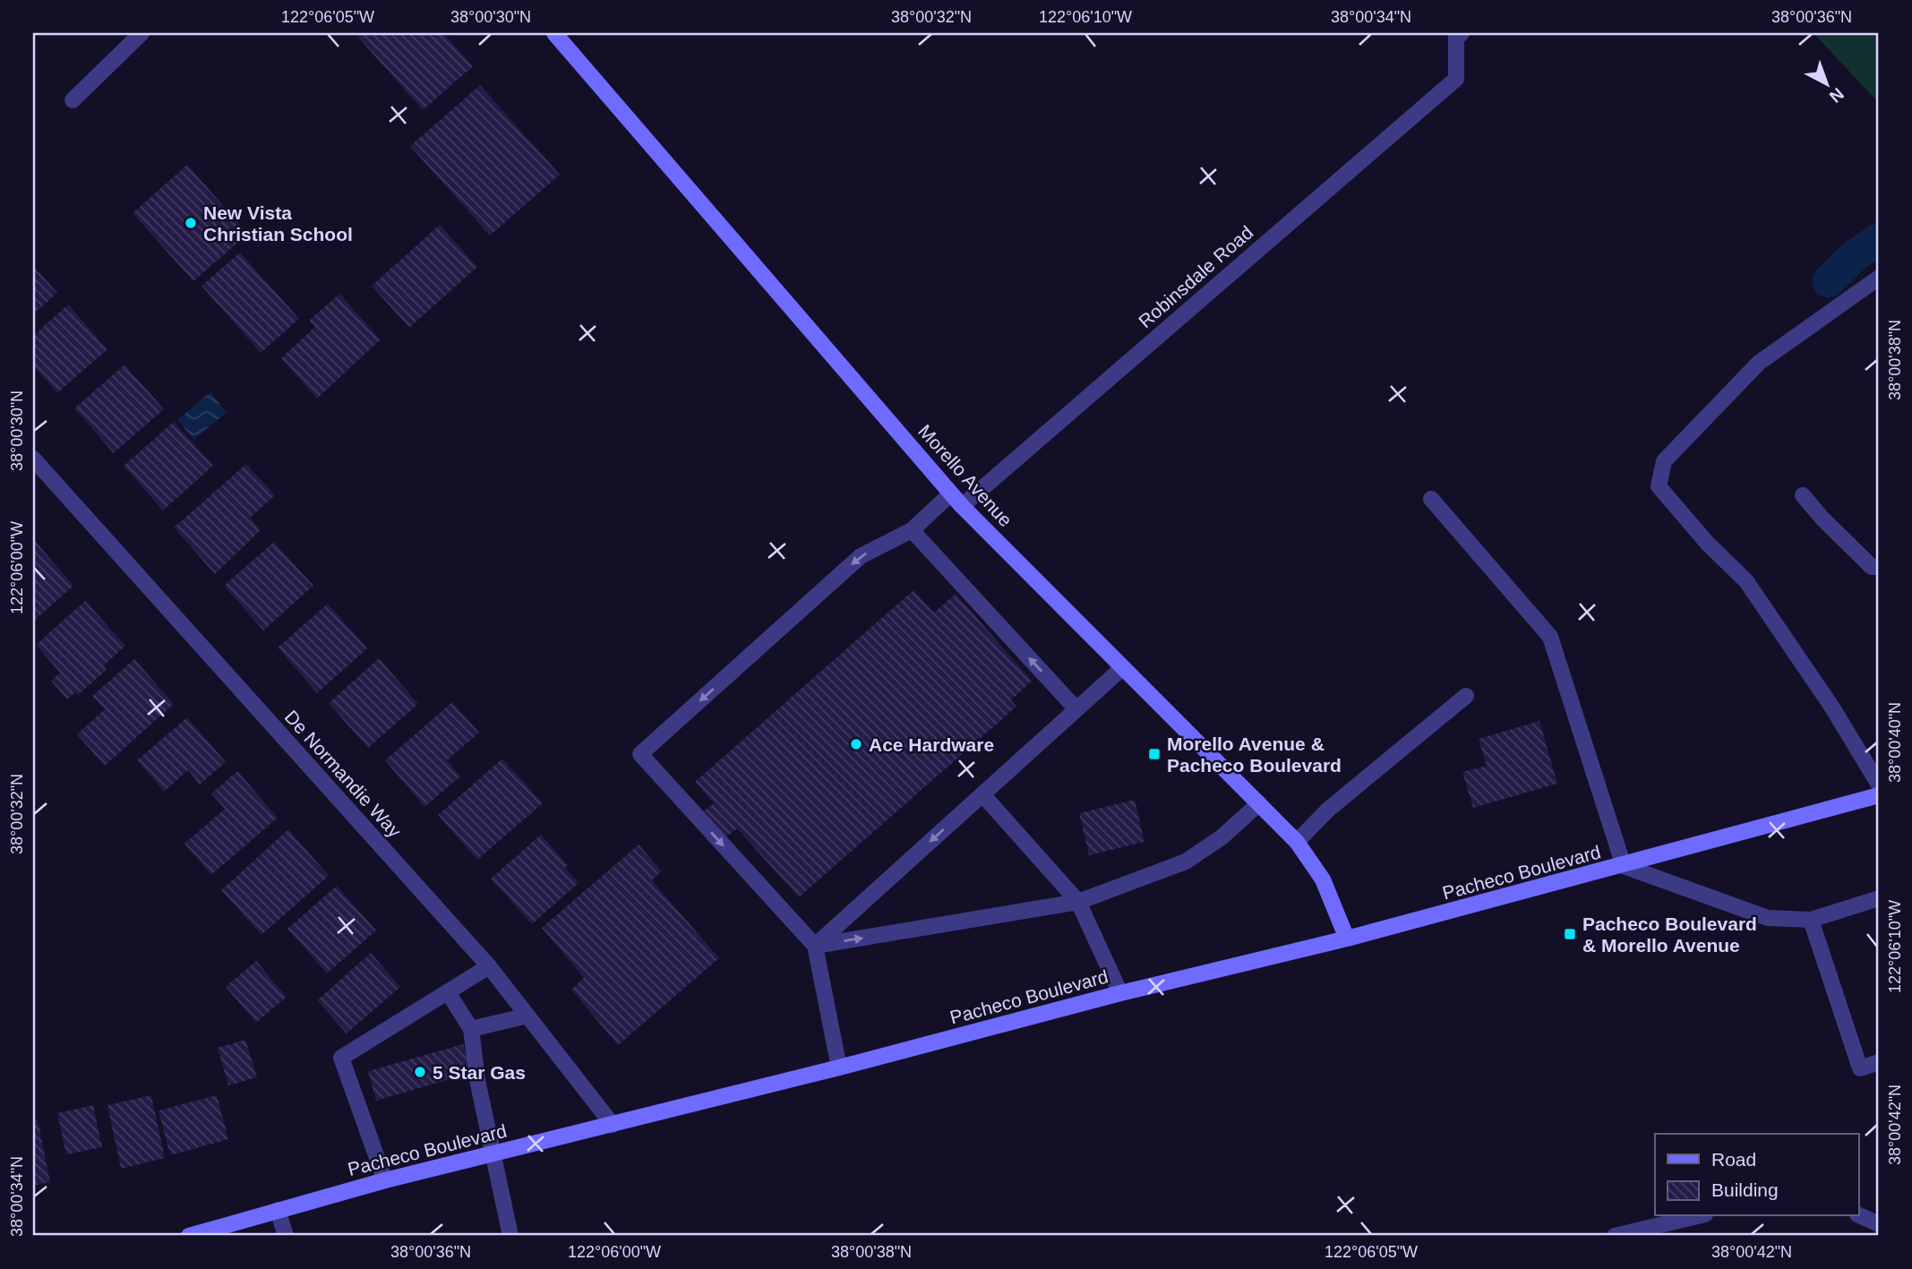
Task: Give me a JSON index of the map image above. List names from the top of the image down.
{
  "streets": {
    "main road": ["Morello Avenue", "Pacheco Boulevard"],
    "street": ["Robinsdale Road", "De Normandie Way"]
  },
  "crossings": [
    ["Robinsdale Road", "Morello Avenue"],
    ["Morello Avenue", "Pacheco Boulevard"],
    ["De Normandie Way", "Pacheco Boulevard"]
  ],
  "places": {
    "other": ["New Vista Christian School", "Ace Hardware", "5 Star Gas"],
    "transit": ["Morello Avenue & Pacheco Boulevard", "Pacheco Boulevard & Morello Avenue"]
  },
  "legend": ["Road", "Building"],
  "north": "bottom right",
  "coordinates": [
    "122°06'05\"W",
    "38°00'30\"N",
    "38°00'32\"N",
    "122°06'10\"W",
    "38°00'34\"N",
    "38°00'36\"N",
    "38°00'38\"N",
    "122°06'00\"W",
    "38°00'40\"N",
    "38°00'42\"N"
  ]
}
